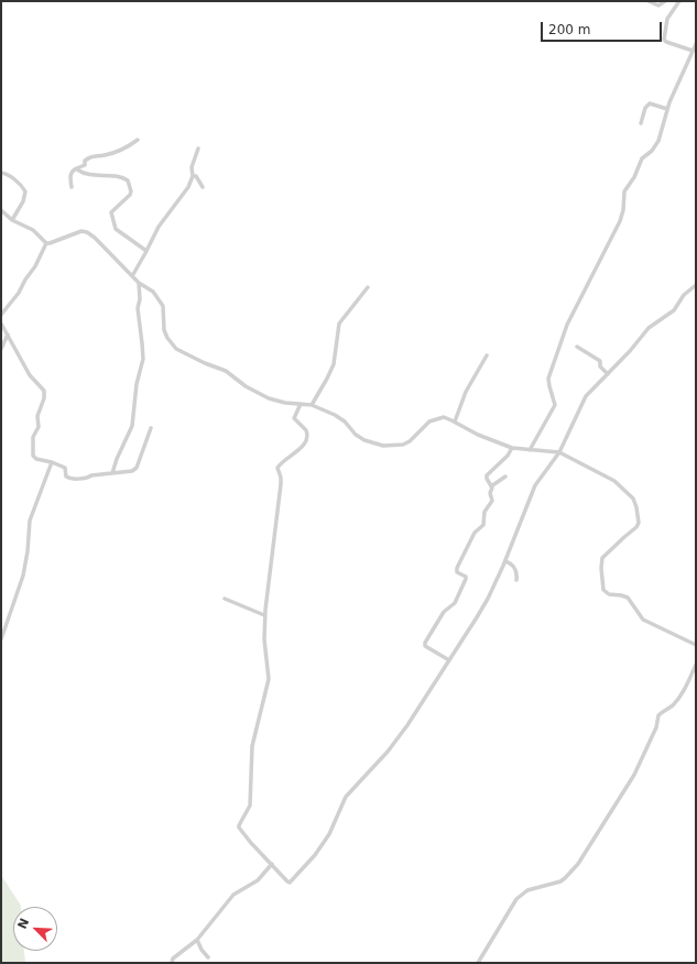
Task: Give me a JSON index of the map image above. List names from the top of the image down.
{
  "scale_bar": "200 m",
  "north": "top left"
}
